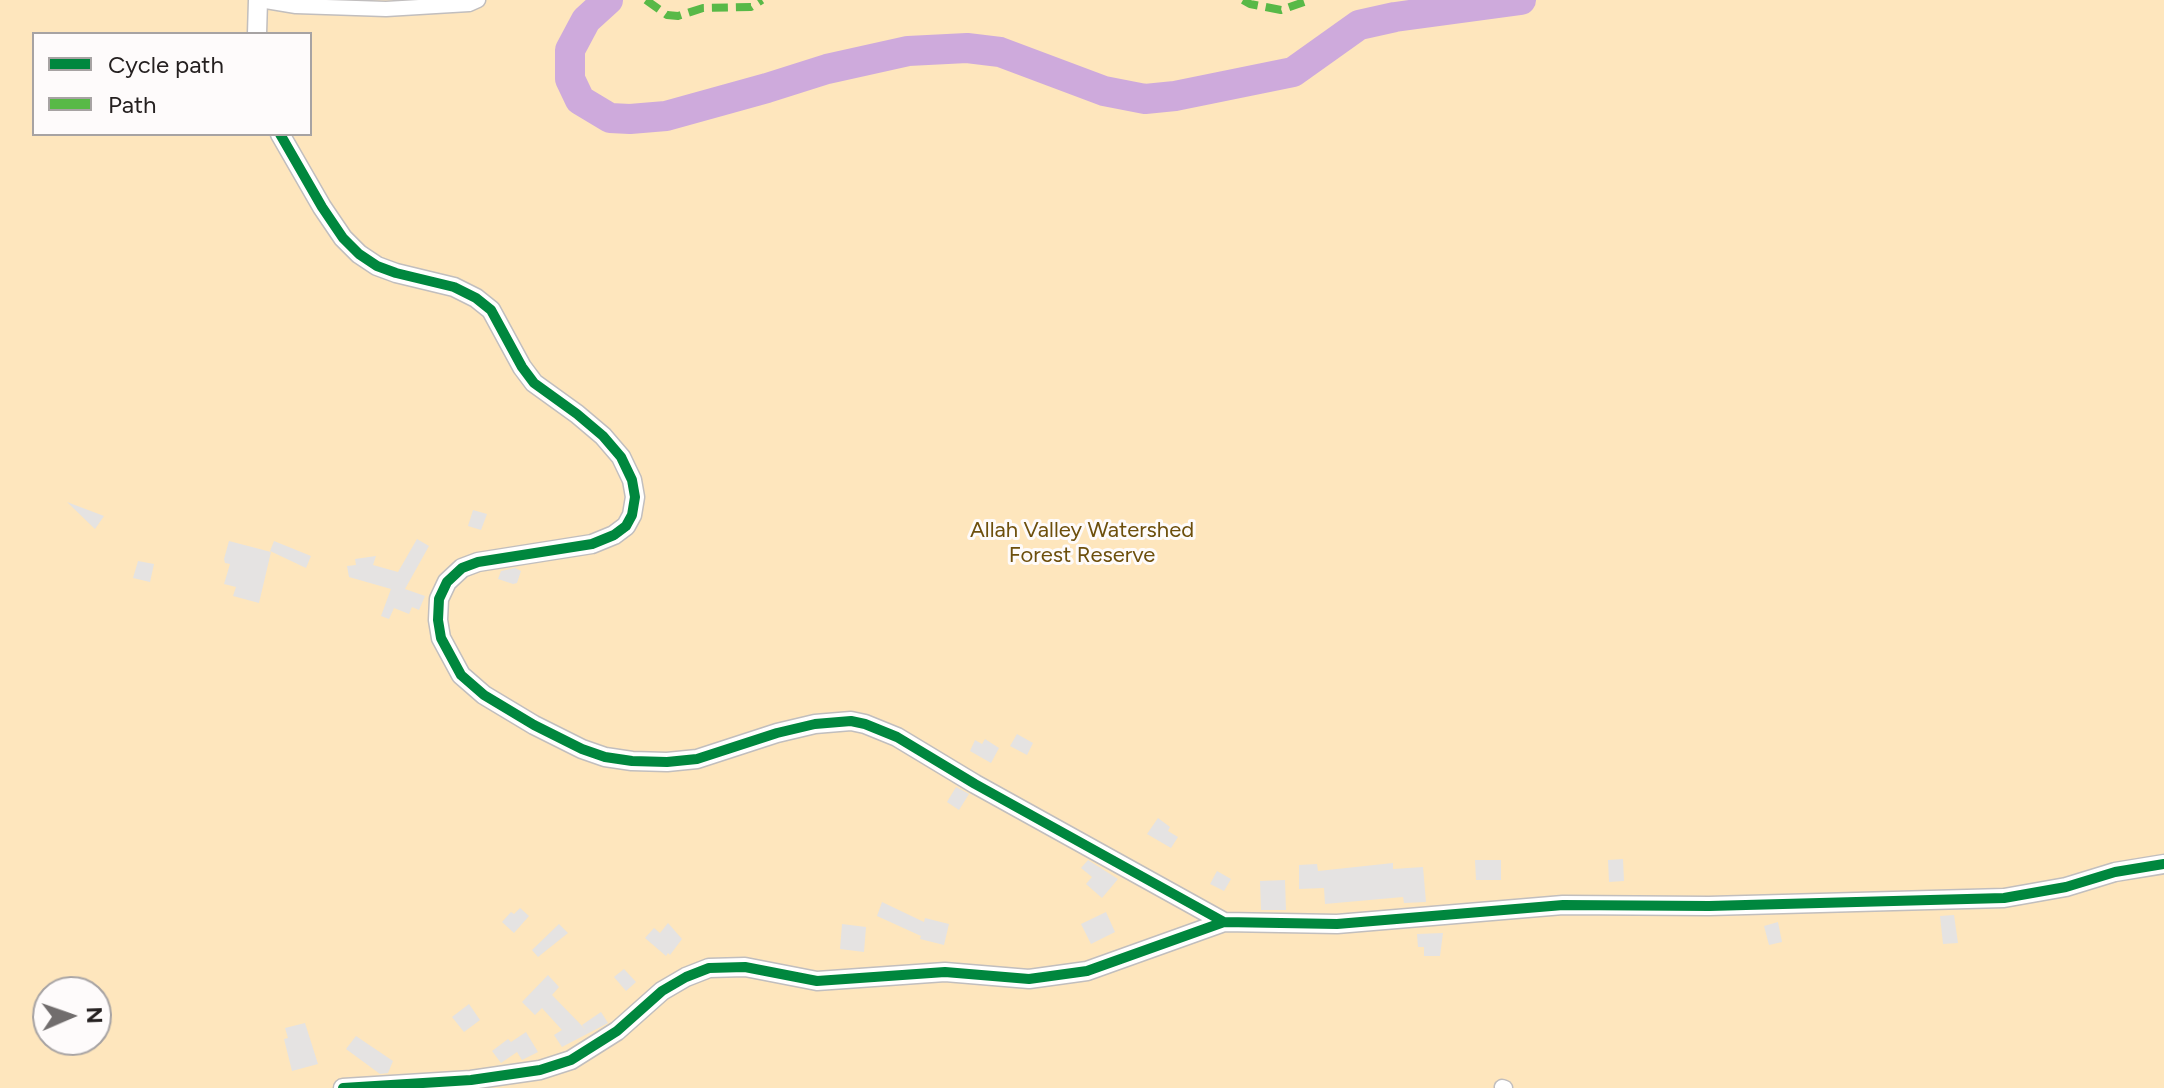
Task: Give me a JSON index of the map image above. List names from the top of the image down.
{
  "parks": ["Allah Valley Watershed Forest Reserve"],
  "legend": ["Cycle path", "Path"],
  "north": "right"
}
